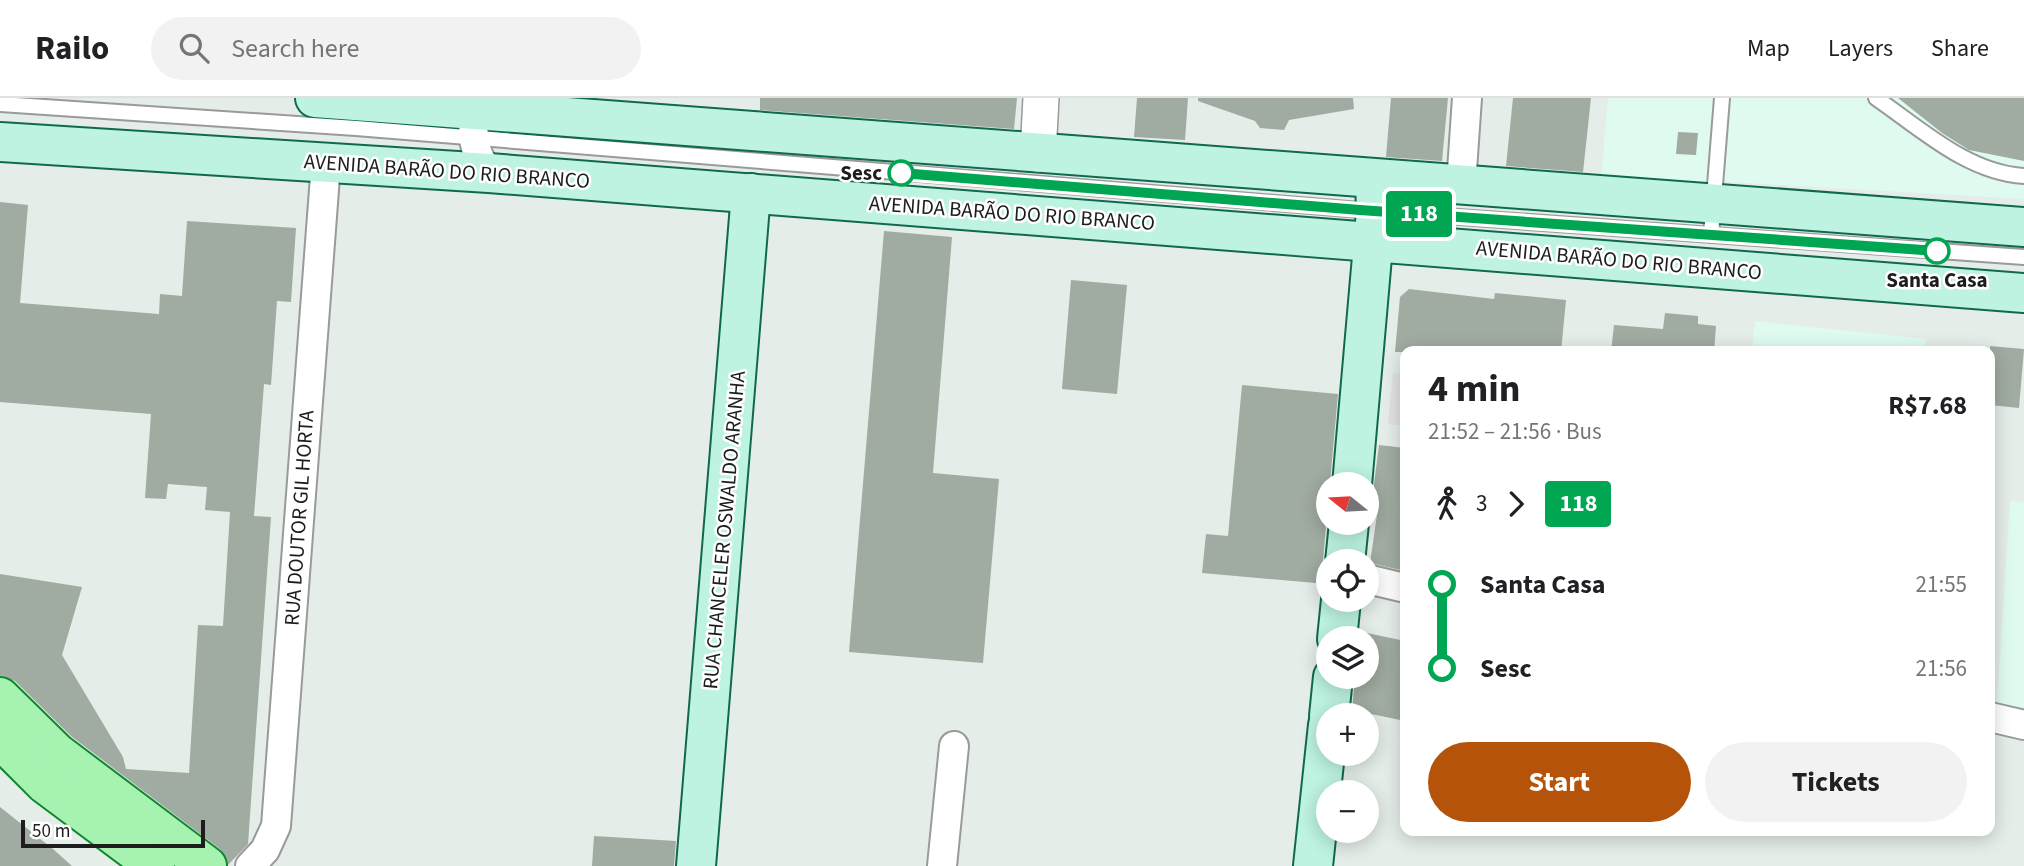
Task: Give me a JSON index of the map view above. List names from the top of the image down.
{
  "streets": {
    "main road": ["AVENIDA BARÃO DO RIO BRANCO", "RUA CHANCELER OSWALDO ARANHA"],
    "street": ["RUA DOUTOR GIL HORTA"]
  },
  "crossings": [
    ["AVENIDA BARÃO DO RIO BRANCO", "RUA DOUTOR GIL HORTA"],
    ["AVENIDA BARÃO DO RIO BRANCO", "RUA CHANCELER OSWALDO ARANHA"]
  ],
  "places": ["Sesc", "Santa Casa"],
  "lines": ["bus line 118"],
  "scale_bar": "50 m",
  "north": "left",
  "page": {
    "header": "Railo",
    "search": "Search here",
    "nav": ["Map", "Layers", "Share"],
    "on_map": "118",
    "heading": ["4 min", "21:52 – 21:56 · Bus", "R$7.68"],
    "legs": ["3", "118"],
    "map_buttons": ["+", "−"],
    "list": [
      {
        "name": "Santa Casa",
        "value": "21:55"
      },
      {
        "name": "Sesc",
        "value": "21:56"
      }
    ],
    "buttons": ["Start", "Tickets"],
    "scale": "50 m"
  }
}
